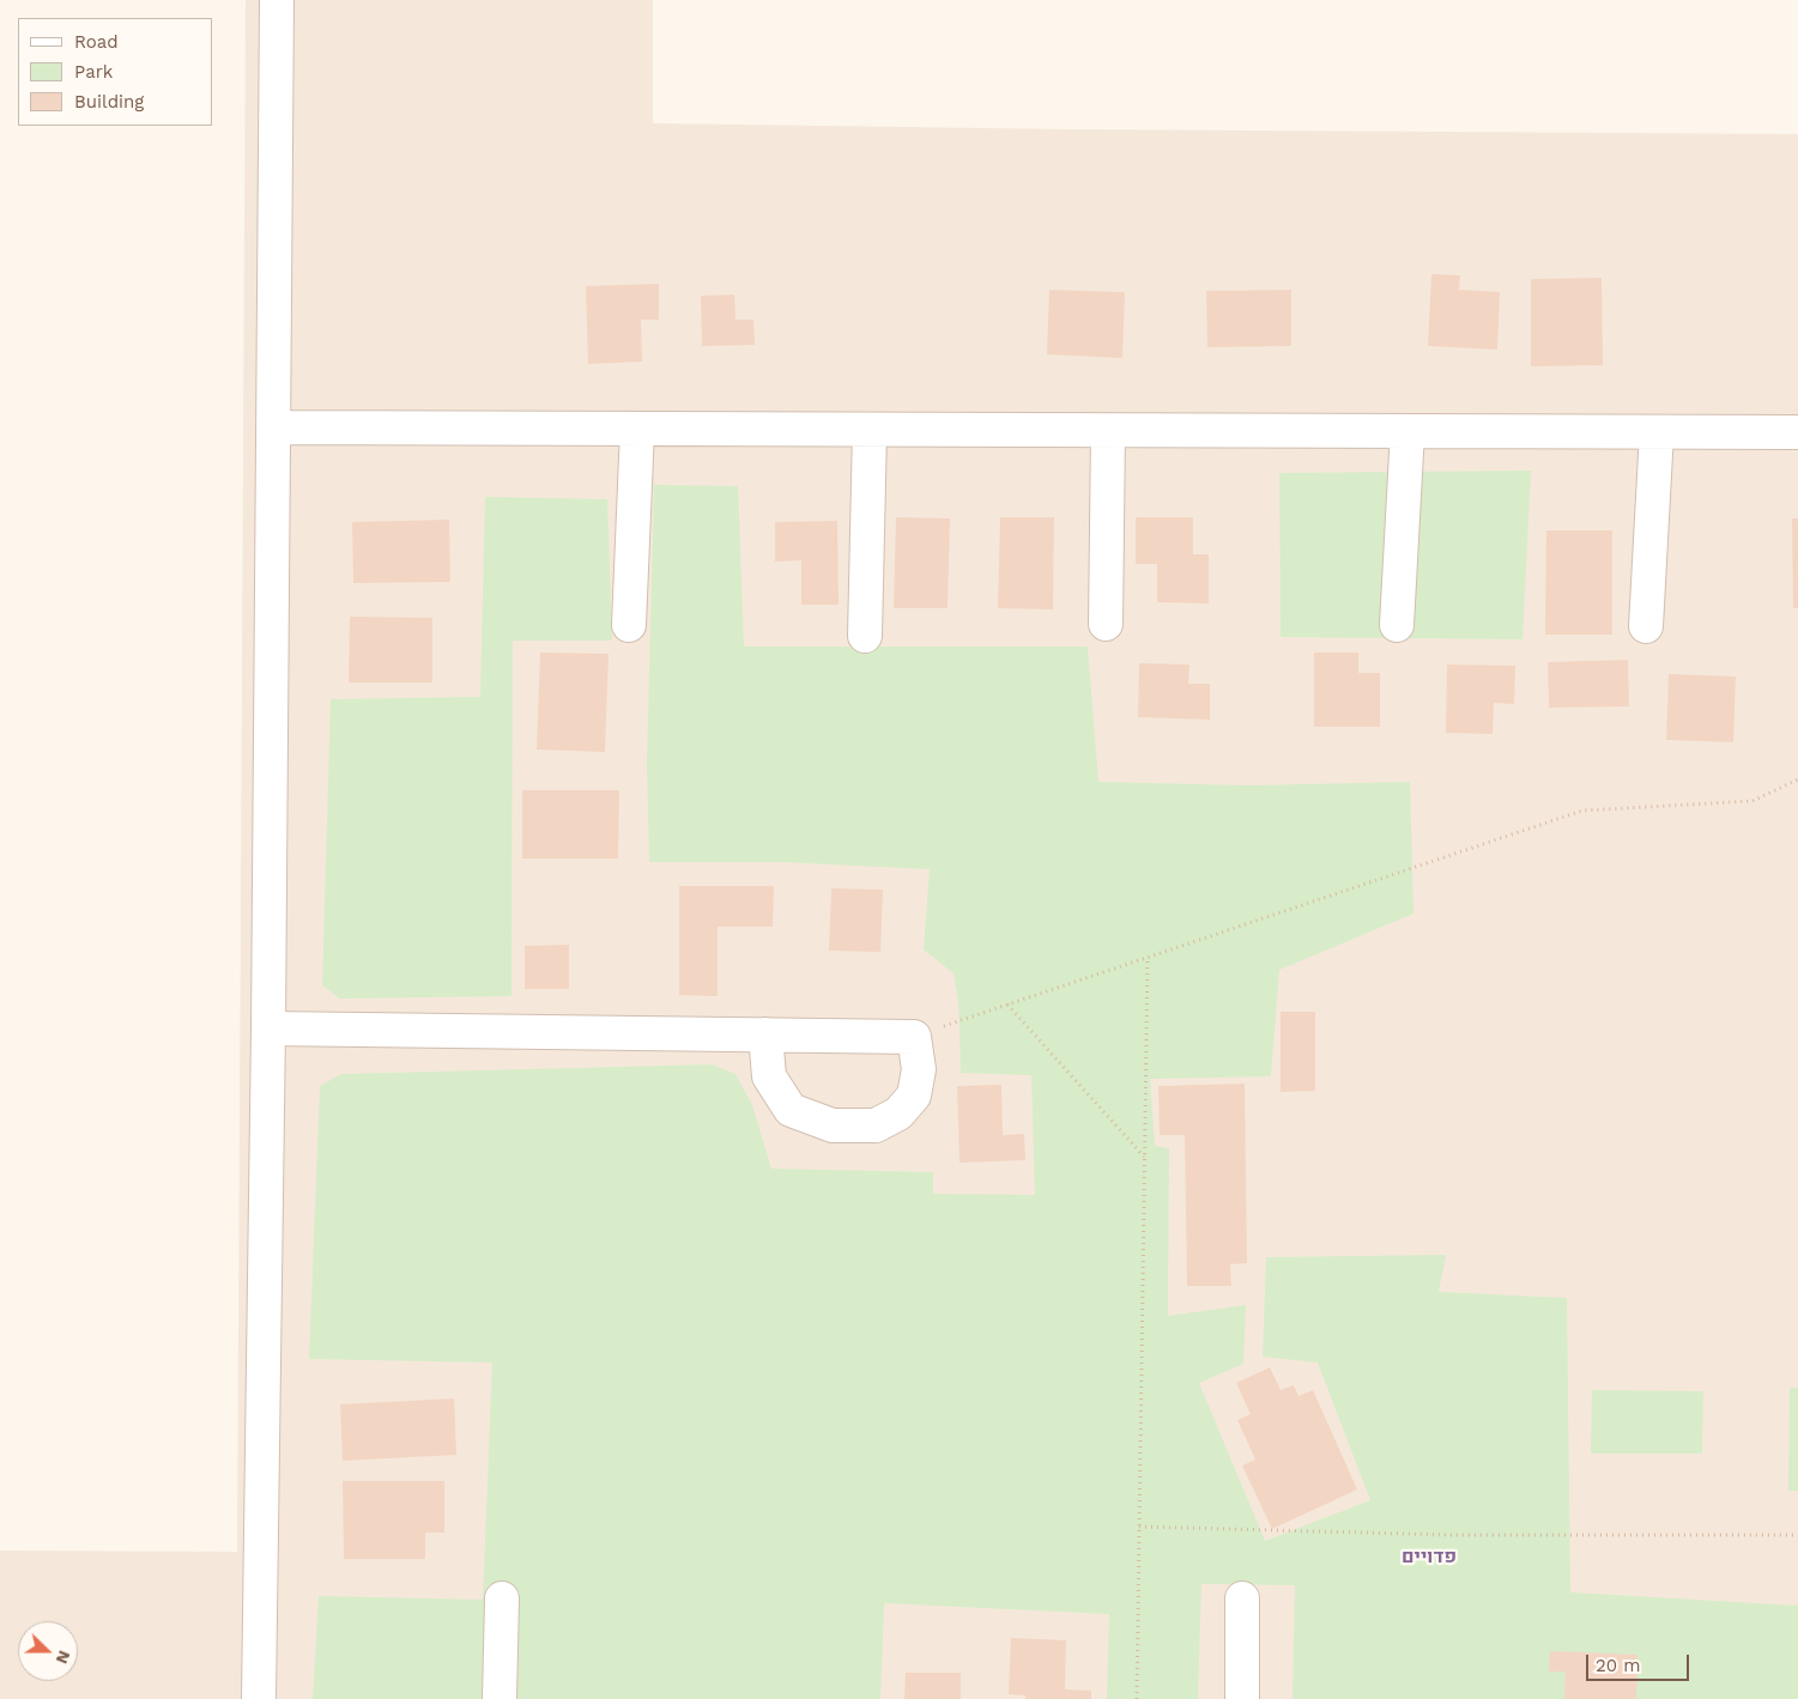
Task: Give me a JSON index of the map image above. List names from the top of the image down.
{
  "districts": ["פדויים"],
  "legend": ["Road", "Park", "Building"],
  "scale_bar": "20 m",
  "north": "right"
}
